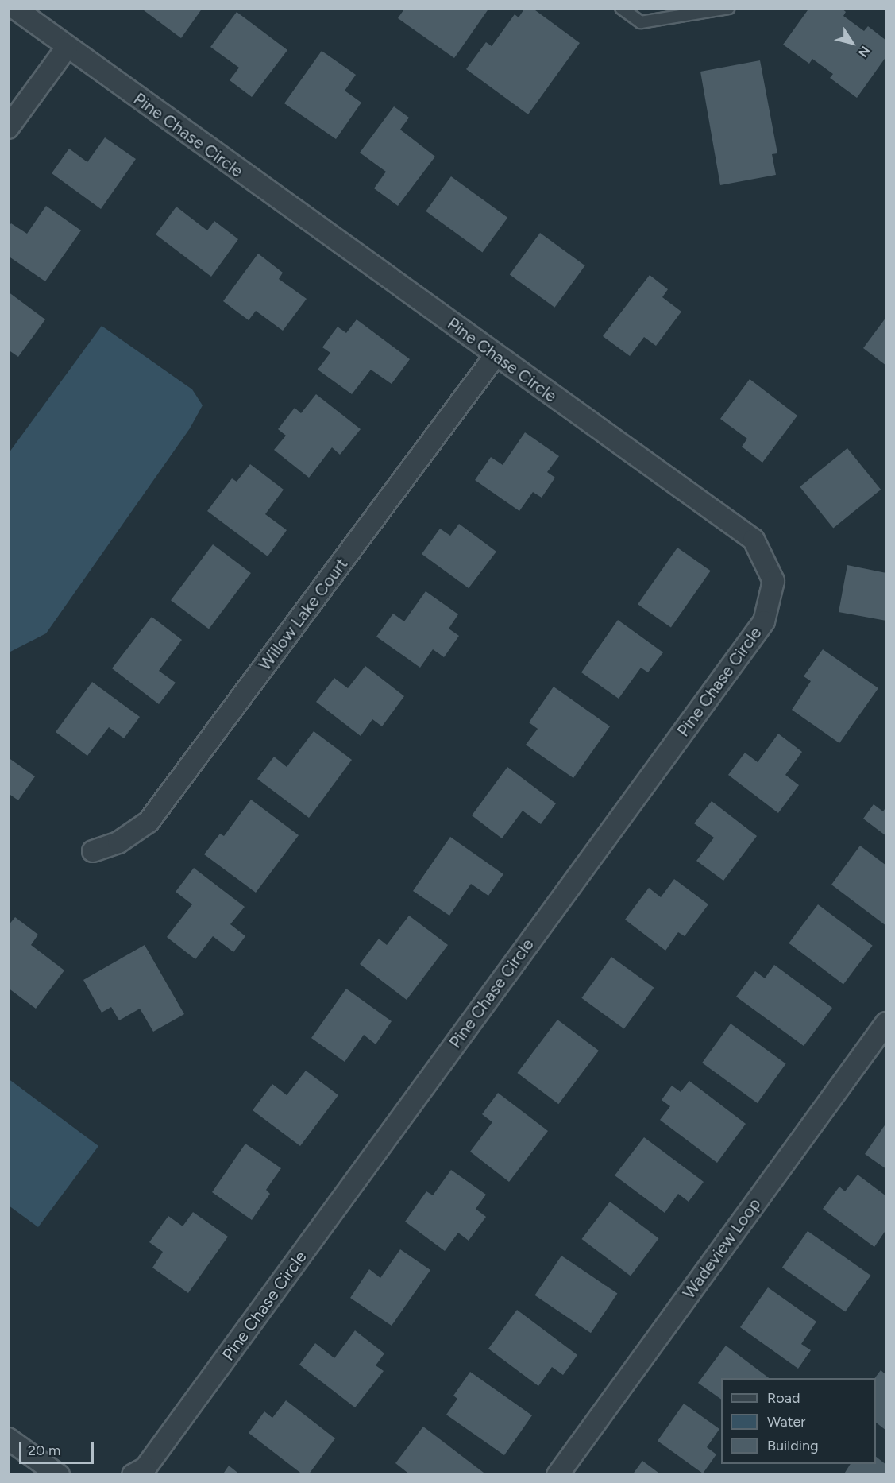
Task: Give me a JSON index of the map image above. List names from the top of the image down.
{
  "streets": {
    "street": ["Pine Chase Circle", "Willow Lake Court", "Wadeview Loop"]
  },
  "crossings": [
    ["Pine Chase Circle", "Willow Lake Court"]
  ],
  "legend": ["Road", "Water", "Building"],
  "scale_bar": "20 m",
  "north": "bottom right"
}
